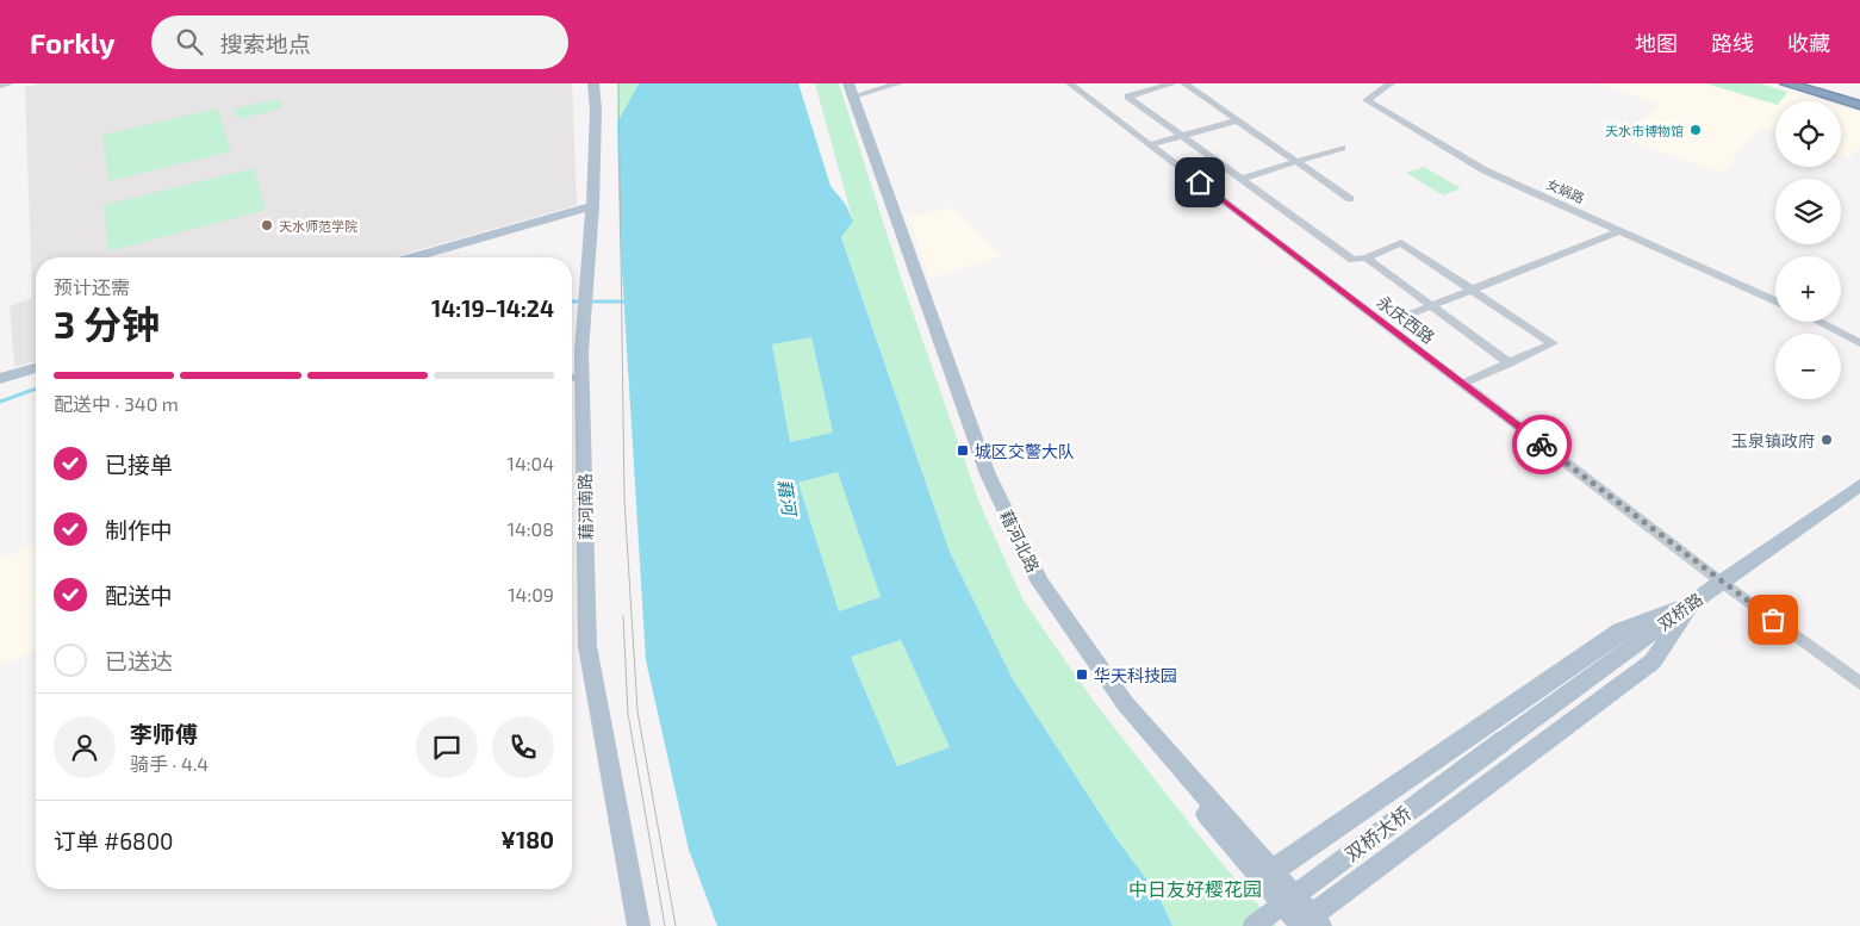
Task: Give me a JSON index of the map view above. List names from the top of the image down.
{
  "streets": {
    "main road": [
      "藉河南路",
      "藉河北路",
      "双桥路",
      "双桥大桥"
    ],
    "street": ["女娲路", "永庆西路"]
  },
  "crossings": [
    ["永庆西路", "双桥路"],
    ["双桥路", "双桥大桥"]
  ],
  "water": ["藉河"],
  "parks": ["中日友好樱花园"],
  "places": {
    "other": ["天水市博物馆", "天水师范学院", "玉泉镇政府"],
    "transit": ["城区交警大队", "华天科技园"]
  },
  "page": {
    "header": "Forkly",
    "search": "搜索地点",
    "nav": ["地图", "路线", "收藏"],
    "map_buttons": ["+", "−"],
    "heading": ["3 分钟", "预计还需", "14:19–14:24"],
    "panel": [
      "李师傅",
      "骑手 · 4.4",
      "订单 #6800",
      "¥180"
    ],
    "bar": "配送中 · 340 m",
    "list": [
      ["已接单", "14:04"],
      ["制作中", "14:08"],
      ["配送中", "14:09"],
      "已送达"
    ]
  }
}
